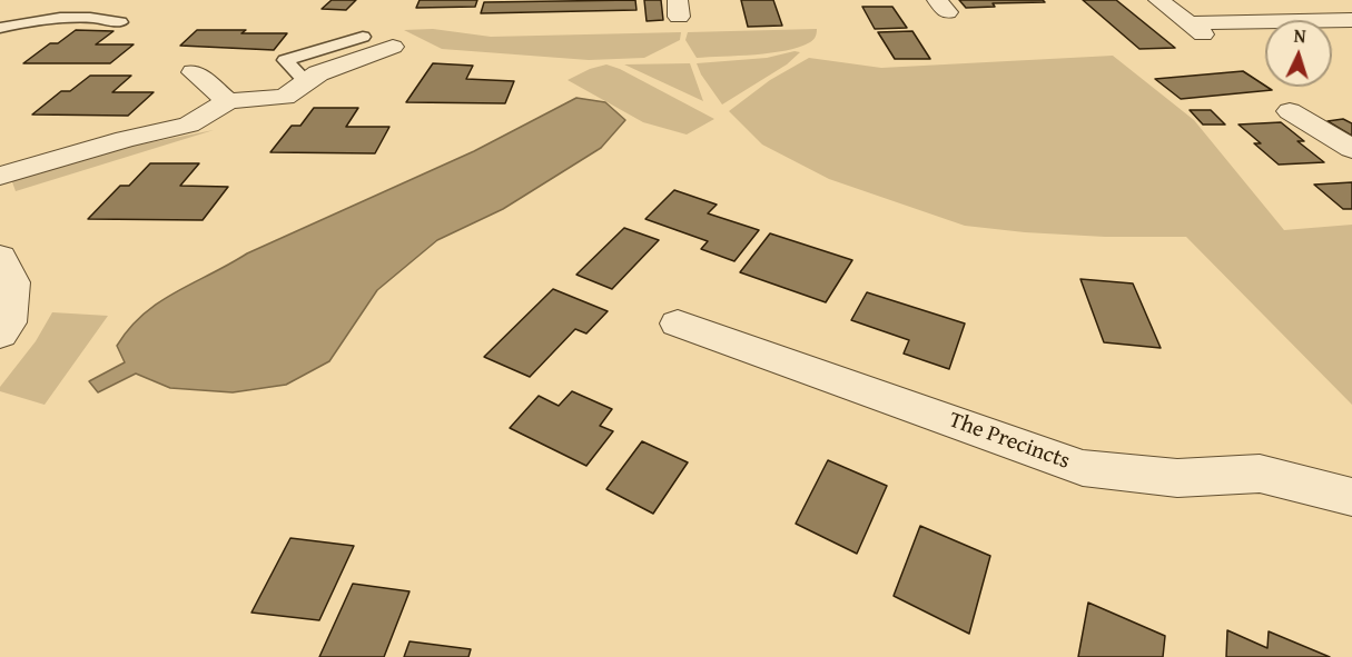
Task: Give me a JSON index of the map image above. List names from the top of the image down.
{
  "streets": {
    "street": ["The Precincts"]
  },
  "north": "top"
}
